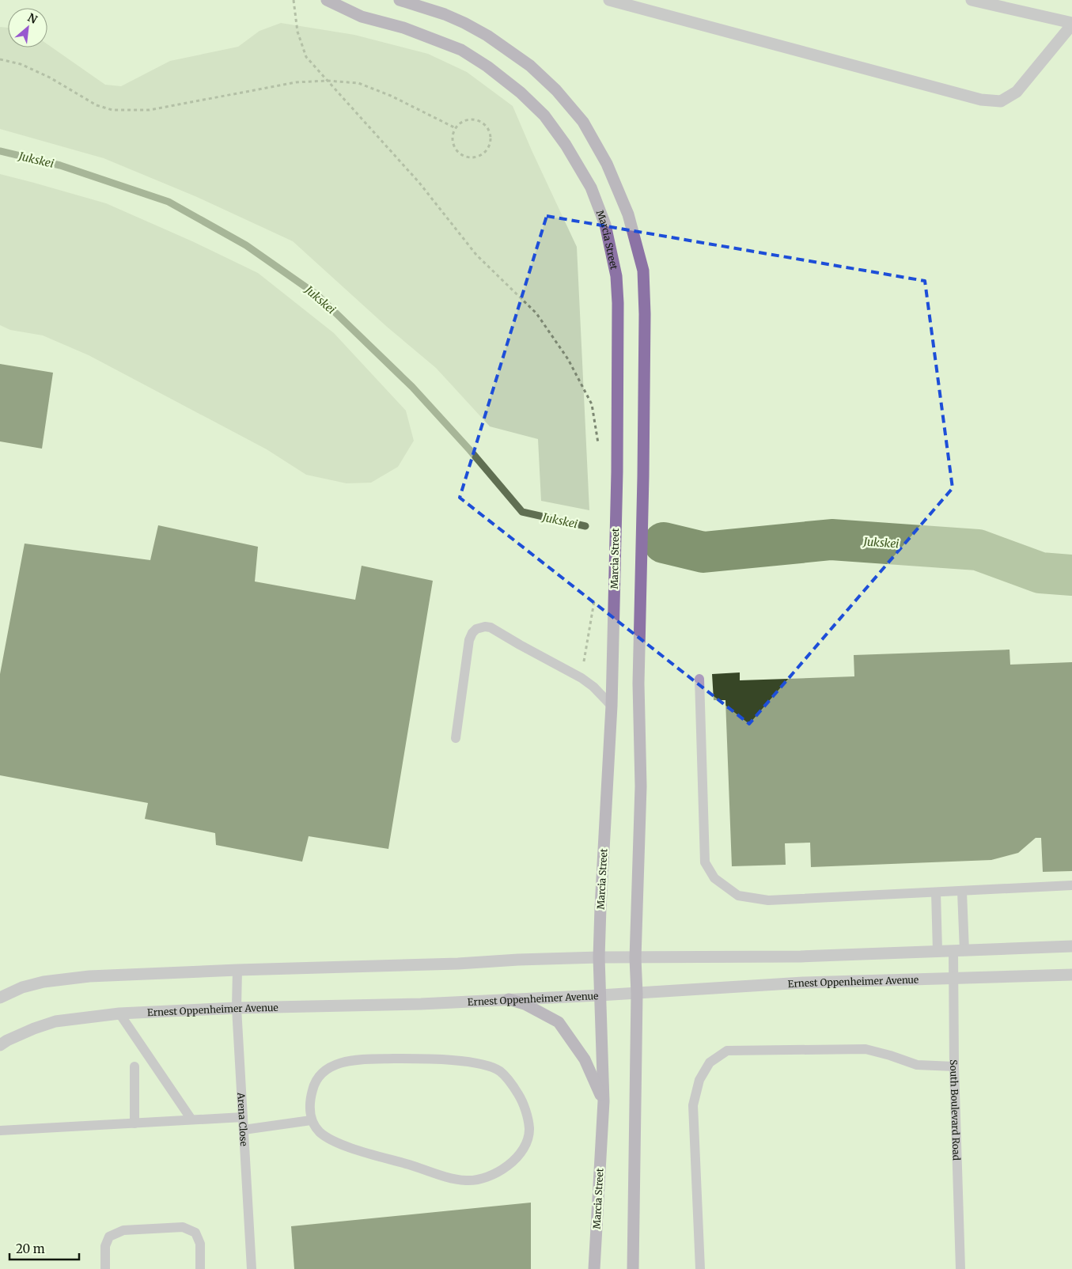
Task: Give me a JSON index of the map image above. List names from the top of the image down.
{
  "streets": {
    "main road": ["Marcia Street"],
    "street": ["Ernest Oppenheimer Avenue"],
    "lane": ["South Boulevard Road", "Arena Close"]
  },
  "crossings": [
    ["Marcia Street", "Ernest Oppenheimer Avenue"],
    ["Ernest Oppenheimer Avenue", "South Boulevard Road"],
    ["Ernest Oppenheimer Avenue", "Arena Close"]
  ],
  "water": ["Jukskei"],
  "scale_bar": "20 m",
  "north": "top right"
}
